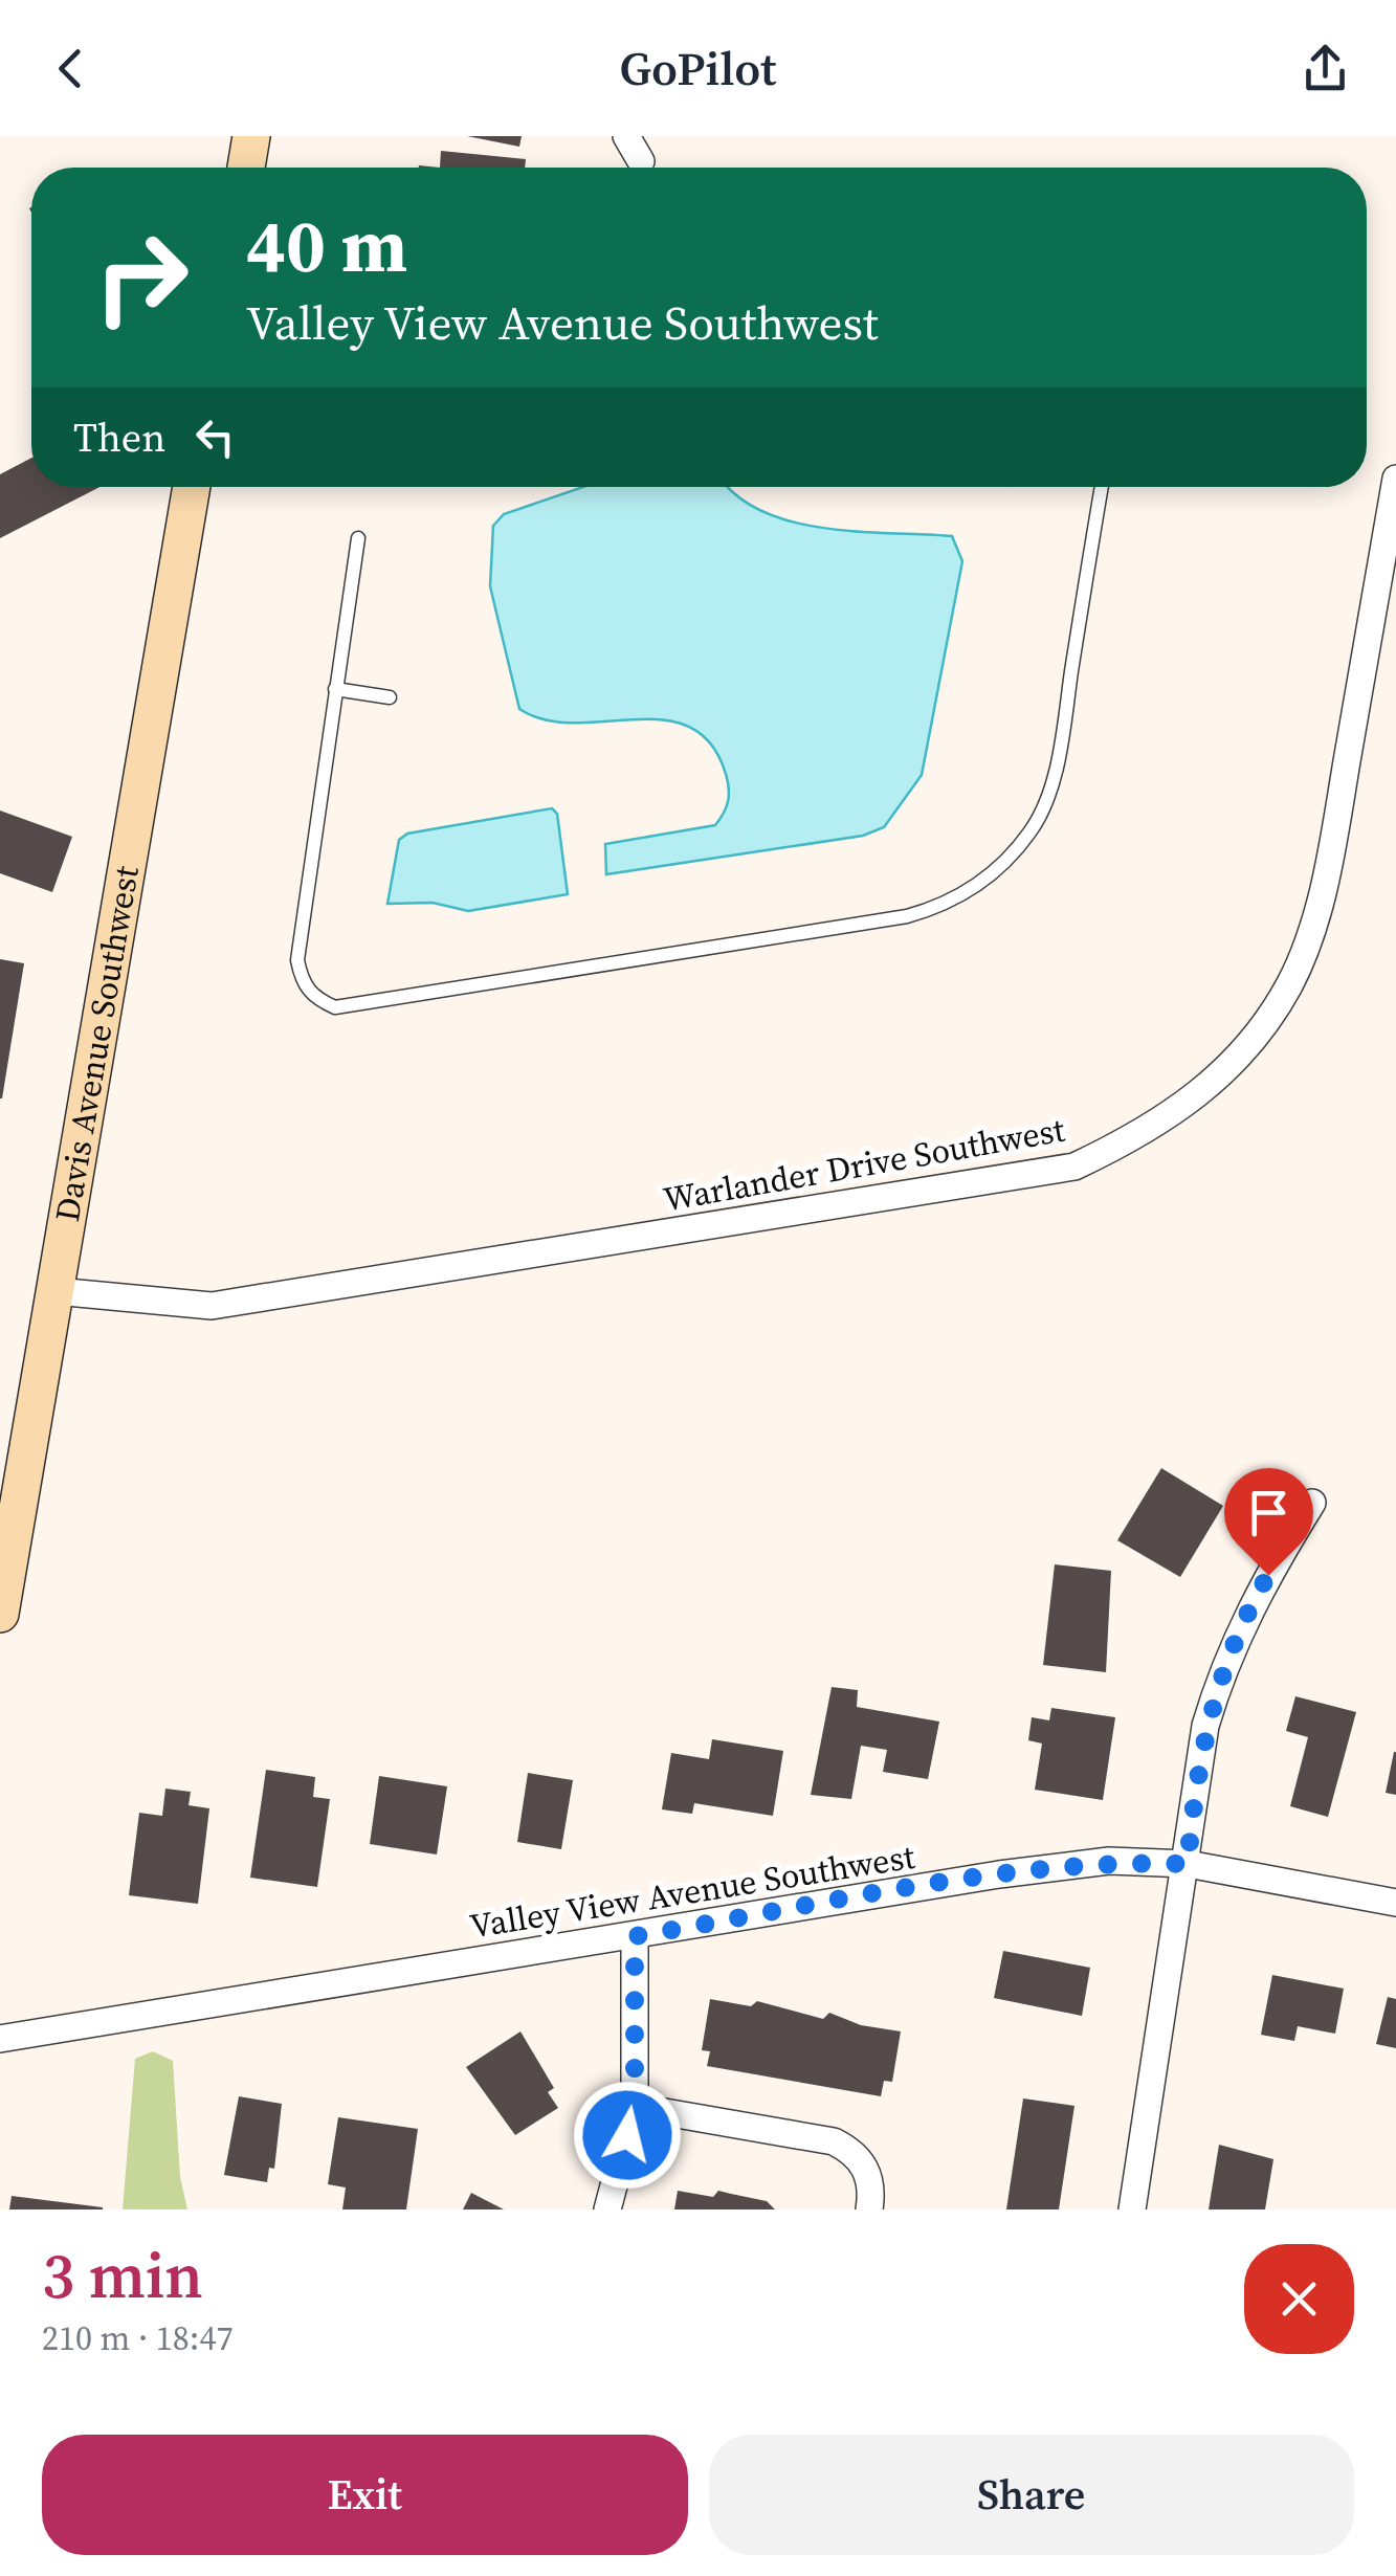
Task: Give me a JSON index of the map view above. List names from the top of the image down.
{
  "streets": {
    "street": ["Davis Avenue Southwest", "Warlander Drive Southwest", "Valley View Avenue Southwest"]
  },
  "crossings": [
    ["Davis Avenue Southwest", "Warlander Drive Southwest"]
  ],
  "page": {
    "header": "GoPilot",
    "turn": ["40 m", "Valley View Avenue Southwest"],
    "then": "Then",
    "heading": ["3 min", "210 m · 18:47"],
    "buttons": ["Exit", "Share"]
  }
}
